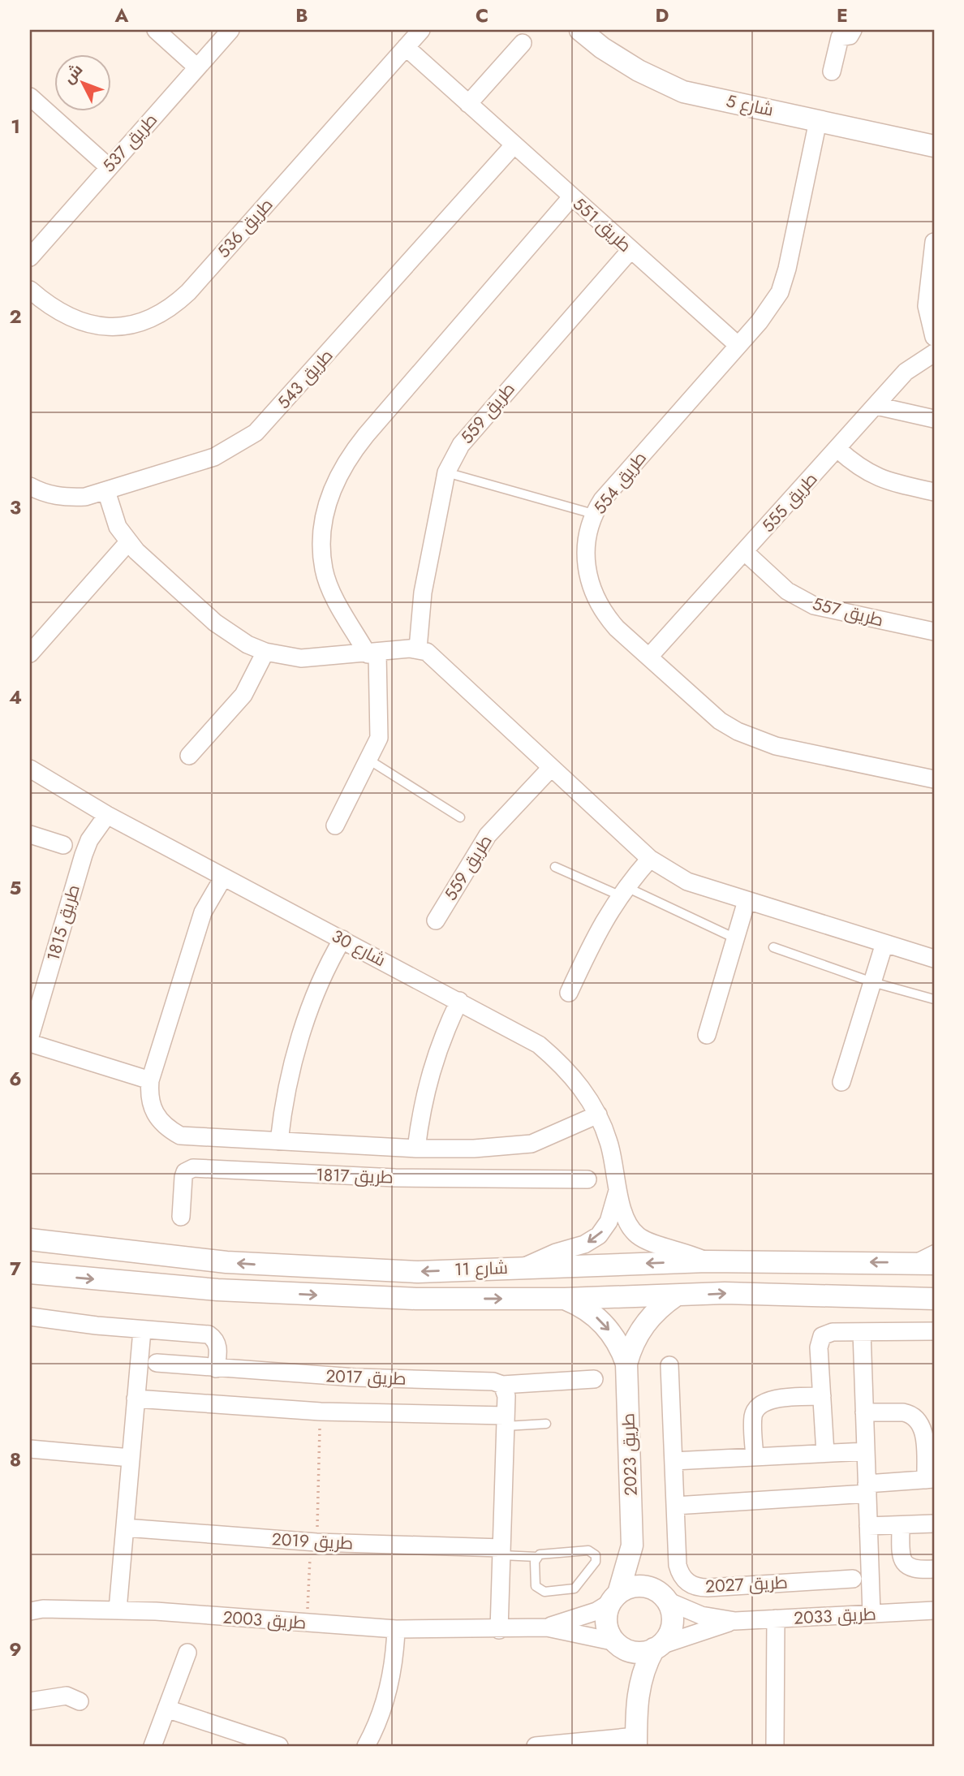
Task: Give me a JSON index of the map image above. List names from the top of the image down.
{
  "streets": {
    "street": [
      "شارع 5",
      "طريق 537",
      "طريق 551",
      "طريق 536",
      "طريق 543",
      "طريق 559",
      "طريق 554",
      "طريق 555",
      "طريق 557",
      "طريق 1815",
      "شارع 30",
      "طريق 1817",
      "شارع 11",
      "طريق 2017",
      "طريق 2023",
      "طريق 2019",
      "طريق 2027",
      "طريق 2033",
      "طريق 2003"
    ]
  },
  "crossings": [
    ["شارع 5", "طريق 554"],
    ["طريق 551", "طريق 536"],
    ["طريق 551", "طريق 543"],
    ["طريق 551", "طريق 559"],
    ["طريق 551", "طريق 554"],
    ["طريق 554", "طريق 555"],
    ["طريق 555", "طريق 557"],
    ["طريق 1815", "شارع 30"],
    ["شارع 30", "طريق 1817"],
    ["شارع 30", "شارع 11"],
    ["شارع 11", "طريق 2023"],
    ["طريق 2023", "طريق 2033"]
  ],
  "north": "top left",
  "grid": {
    "columns": [
      "A",
      "B",
      "C",
      "D",
      "E"
    ],
    "rows": [
      "1",
      "2",
      "3",
      "4",
      "5",
      "6",
      "7",
      "8",
      "9"
    ]
  }
}
